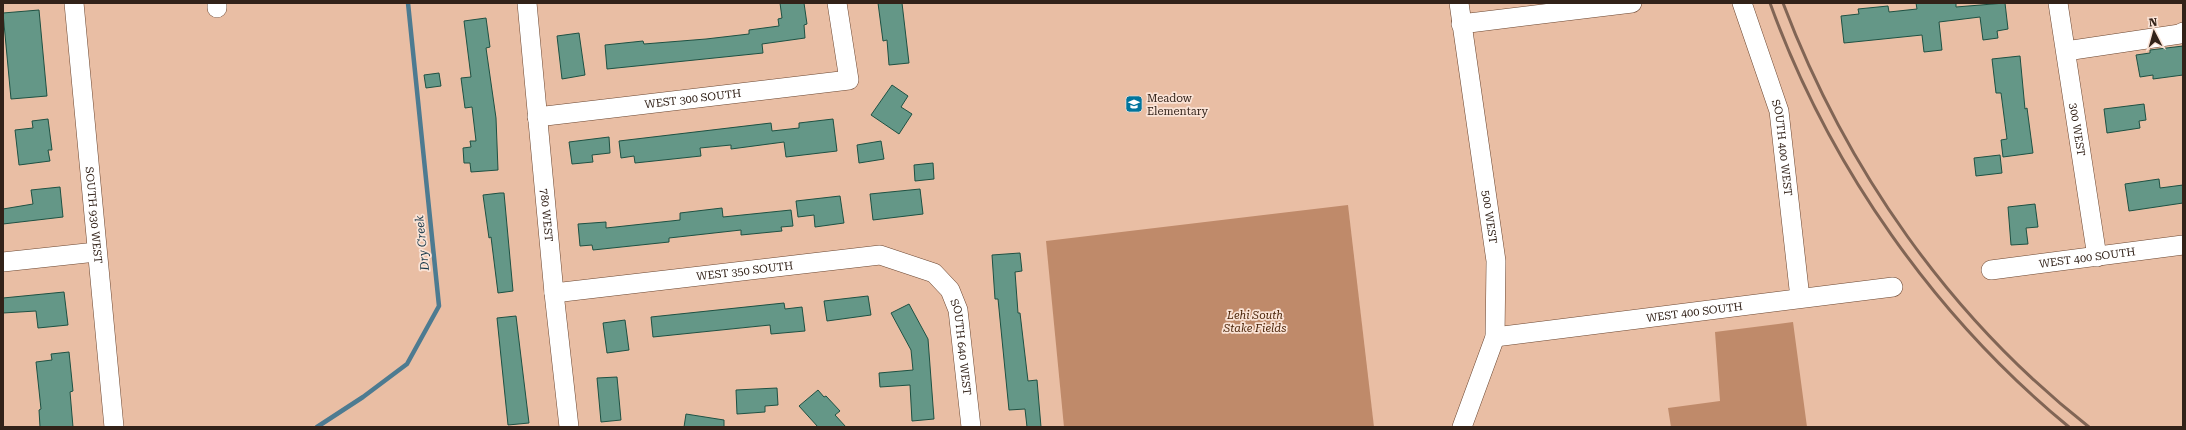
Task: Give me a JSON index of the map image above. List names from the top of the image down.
{
  "streets": {
    "street": [
      "WEST 300 SOUTH",
      "300 WEST",
      "SOUTH 400 WEST",
      "SOUTH 930 WEST",
      "780 WEST",
      "500 WEST",
      "WEST 400 SOUTH",
      "WEST 350 SOUTH",
      "SOUTH 640 WEST"
    ]
  },
  "crossings": [
    ["WEST 300 SOUTH", "780 WEST"],
    ["300 WEST", "WEST 400 SOUTH"],
    ["SOUTH 400 WEST", "WEST 400 SOUTH"],
    ["780 WEST", "WEST 350 SOUTH"],
    ["500 WEST", "WEST 400 SOUTH"],
    ["WEST 350 SOUTH", "SOUTH 640 WEST"]
  ],
  "water": ["Dry Creek"],
  "parks": ["Lehi South Stake Fields"],
  "places": {
    "school or university": ["Meadow Elementary"]
  },
  "north": "top"
}
